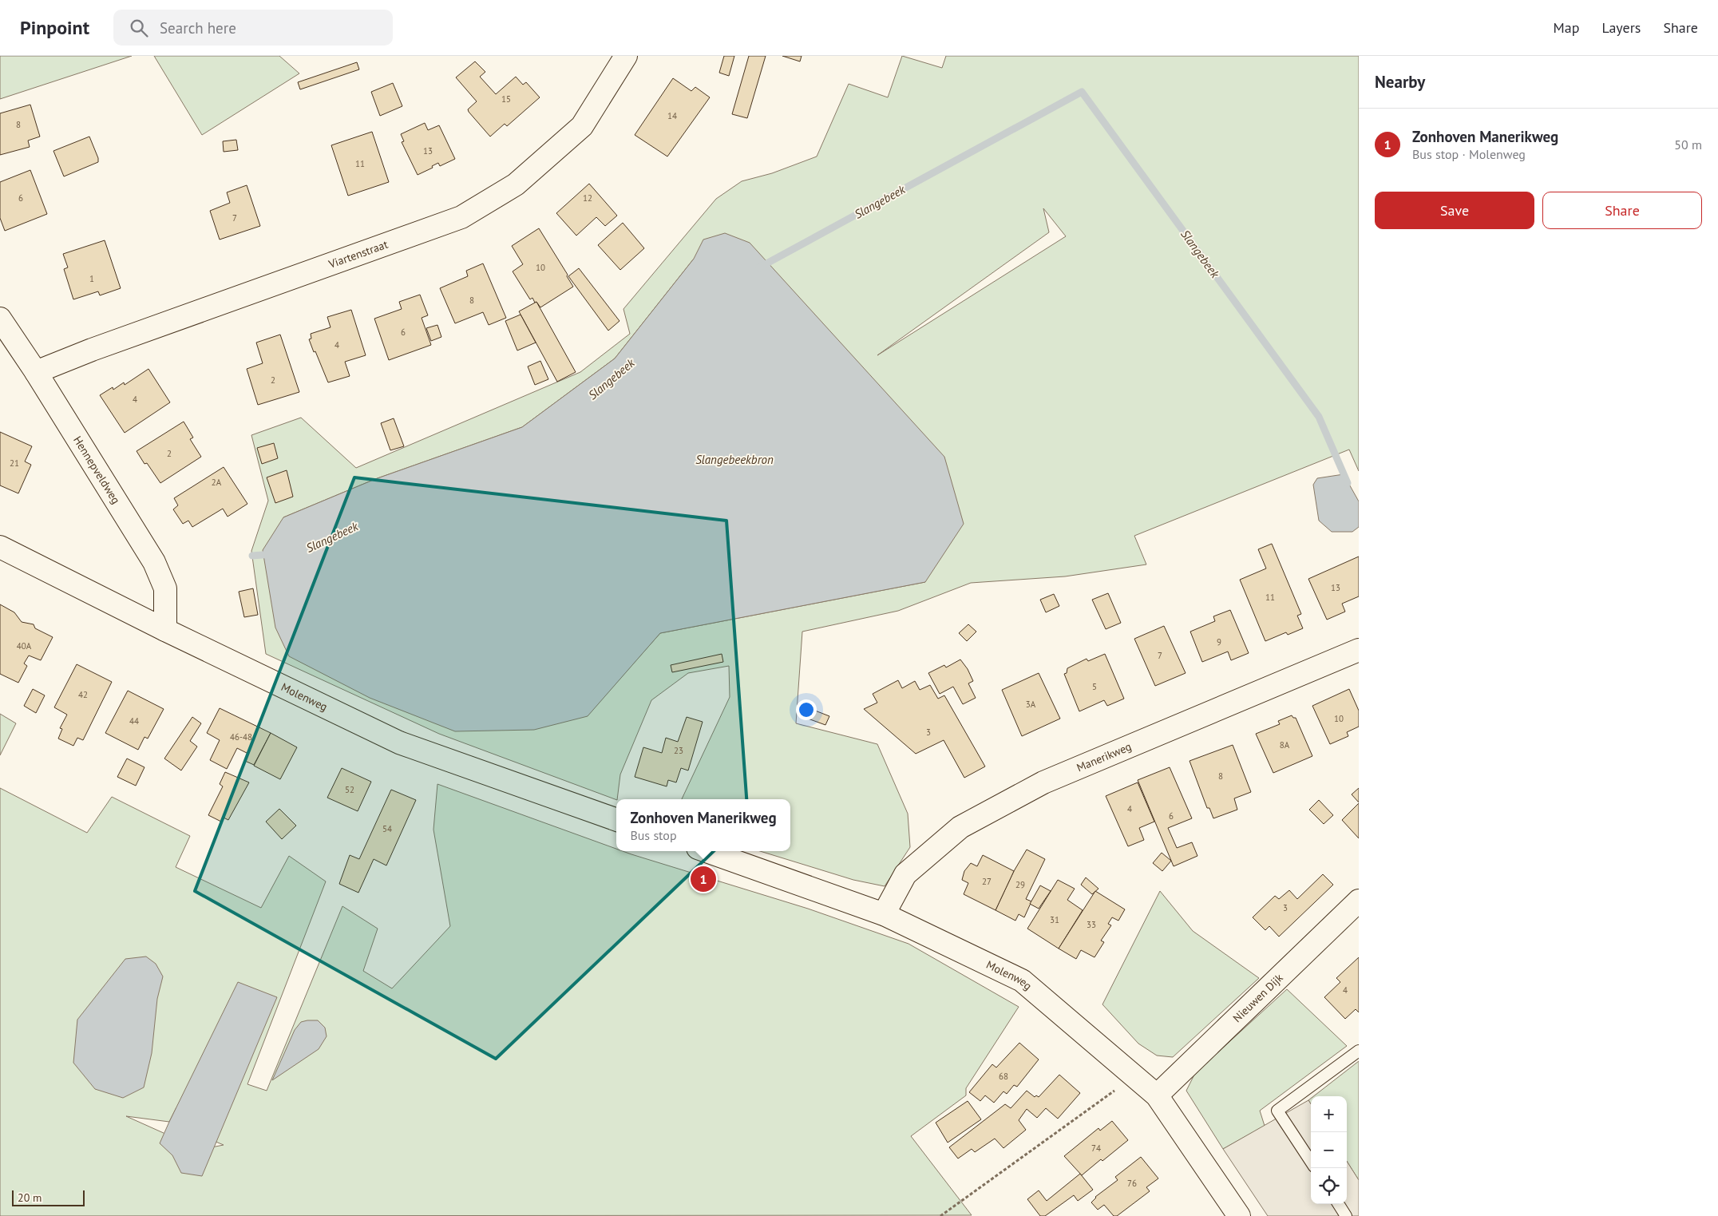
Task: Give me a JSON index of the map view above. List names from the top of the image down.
{
  "streets": {
    "street": [
      "Viartenstraat",
      "Hennepveldweg",
      "Molenweg",
      "Manerikweg",
      "Nieuwen Dijk"
    ]
  },
  "crossings": [
    ["Viartenstraat", "Hennepveldweg"],
    ["Hennepveldweg", "Molenweg"],
    ["Molenweg", "Manerikweg"],
    ["Molenweg", "Nieuwen Dijk"]
  ],
  "water": ["Slangebeek", "Slangebeekbron"],
  "house_numbers": [
    "15",
    "14",
    "8",
    "13",
    "11",
    "6",
    "12",
    "7",
    "10",
    "1",
    "8",
    "6",
    "4",
    "2",
    "4",
    "2",
    "21",
    "2A",
    "13",
    "11",
    "9",
    "40A",
    "7",
    "5",
    "42",
    "3A",
    "10",
    "44",
    "3",
    "46-48",
    "8A",
    "23",
    "8",
    "52",
    "4",
    "6",
    "54",
    "27",
    "29",
    "3",
    "31",
    "33",
    "4",
    "68",
    "74",
    "76"
  ],
  "scale_bar": "20 m",
  "page": {
    "header": "Pinpoint",
    "search": "Search here",
    "nav": ["Map", "Layers", "Share"],
    "heading": "Nearby",
    "list": [
      {
        "mark": "1",
        "name": "Zonhoven Manerikweg",
        "note": "Bus stop · Molenweg",
        "value": "50 m"
      }
    ],
    "buttons": ["Save", "Share"],
    "popup": ["Zonhoven Manerikweg", "Bus stop"],
    "pins": "1",
    "map_buttons": ["+", "−"],
    "scale": "20 m"
  }
}
